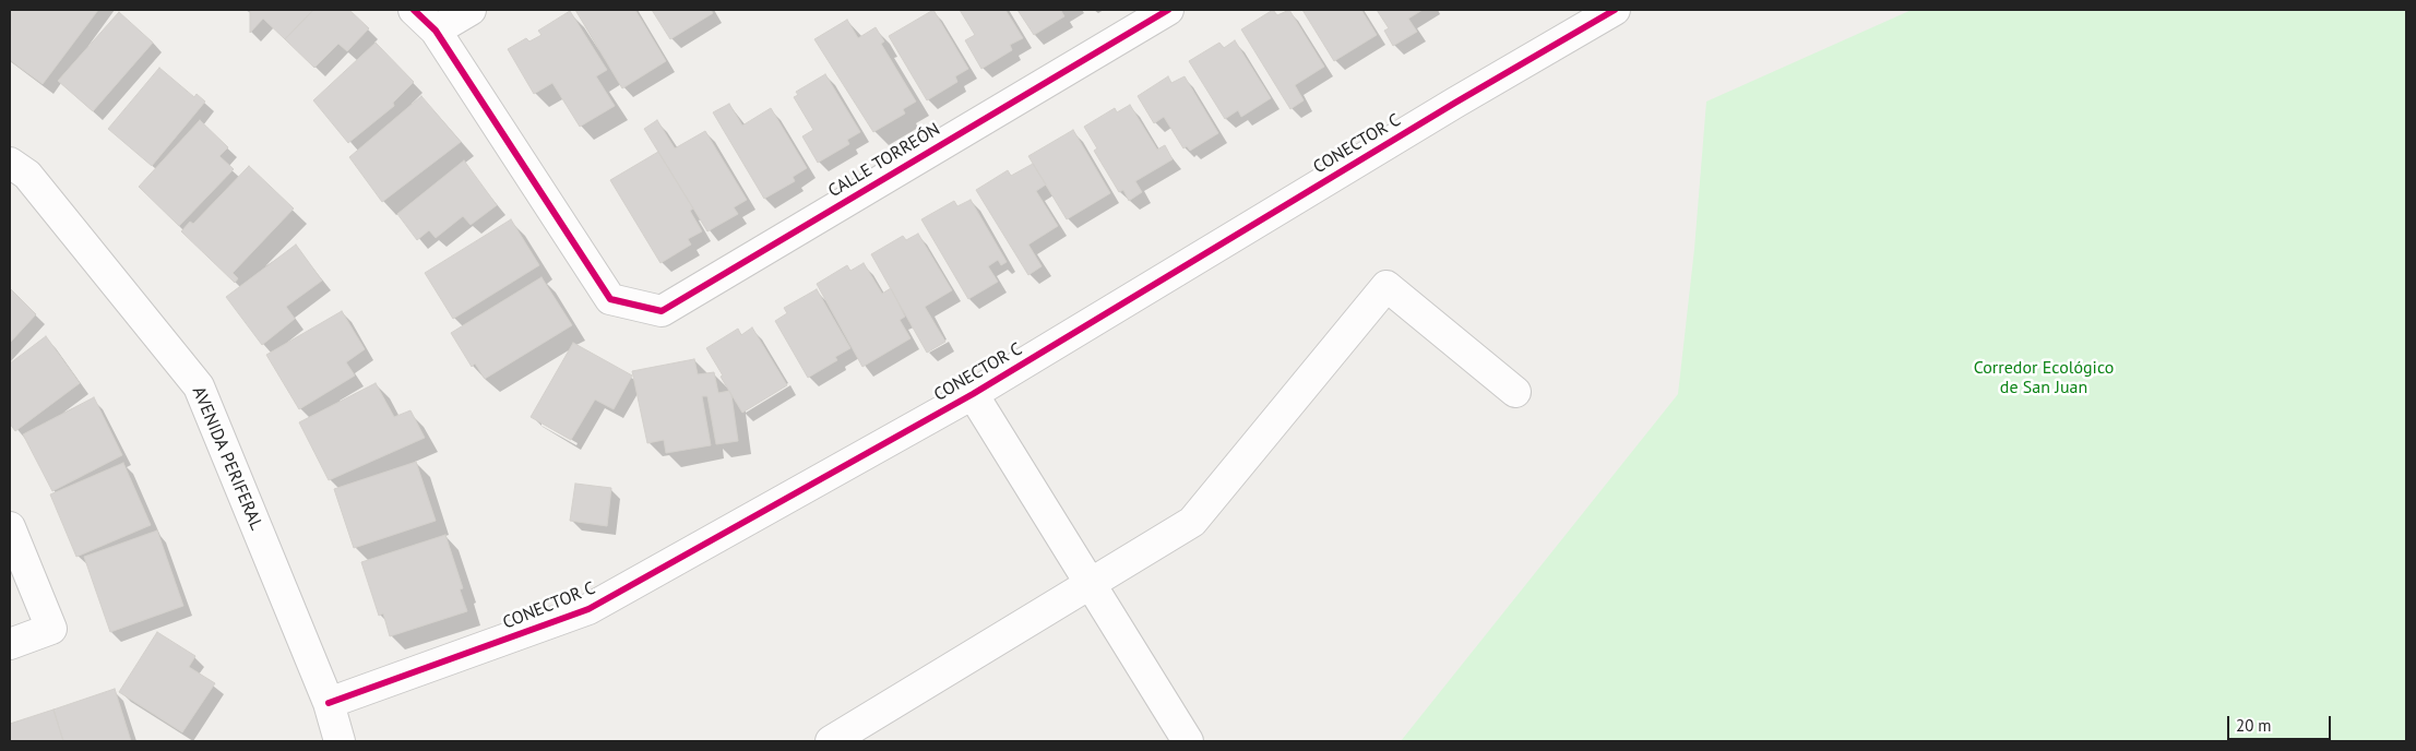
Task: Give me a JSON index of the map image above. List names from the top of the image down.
{
  "streets": {
    "street": ["CONECTOR C", "CALLE TORREÓN", "AVENIDA PERIFERAL"]
  },
  "crossings": [
    ["CONECTOR C", "AVENIDA PERIFERAL"]
  ],
  "parks": ["Corredor Ecológico de San Juan"],
  "scale_bar": "20 m"
}
